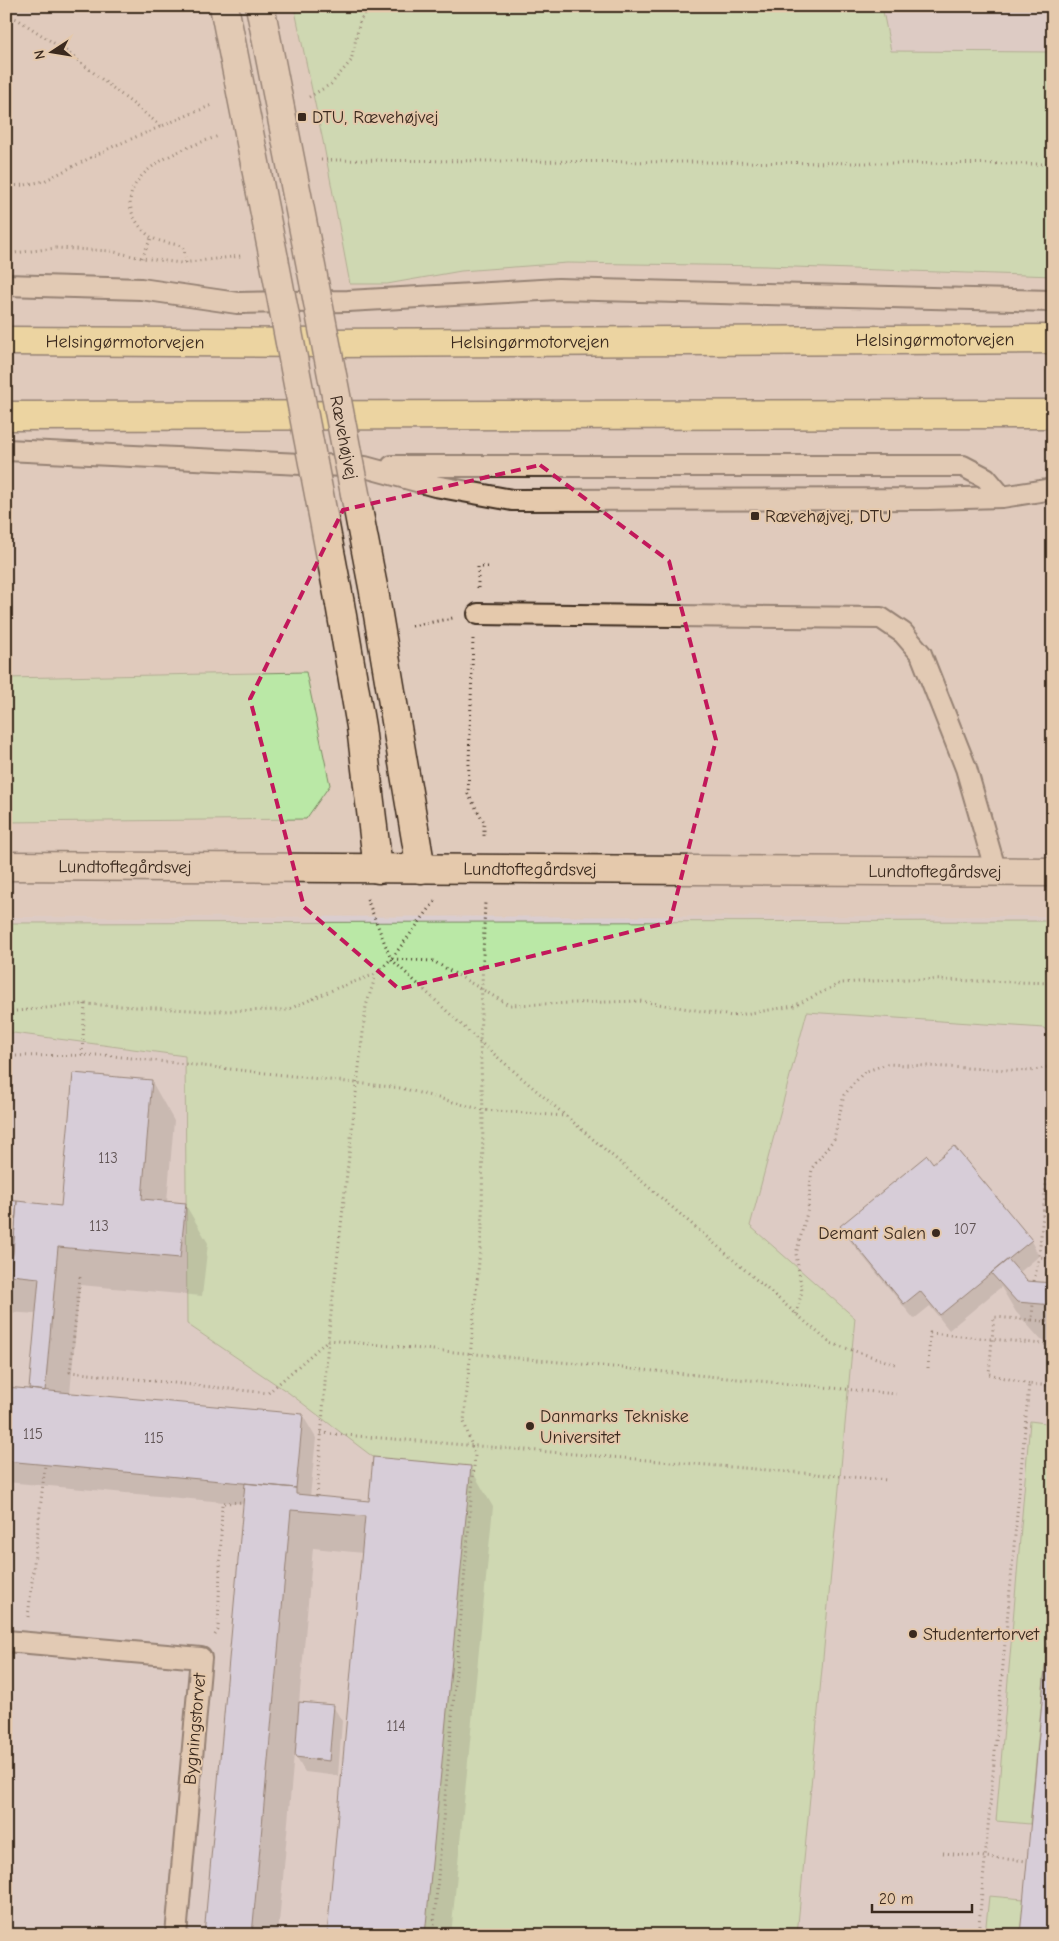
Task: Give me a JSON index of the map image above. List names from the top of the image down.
{
  "streets": {
    "highway": ["Helsingørmotorvejen"],
    "street": ["Rævehøjvej", "Lundtoftegårdsvej"],
    "lane": ["Bygningstorvet"]
  },
  "crossings": [
    ["Rævehøjvej", "Lundtoftegårdsvej"]
  ],
  "places": {
    "transit": ["DTU, Rævehøjvej", "Rævehøjvej, DTU"],
    "other": ["Demant Salen", "Danmarks Tekniske Universitet", "Studentertorvet"]
  },
  "house_numbers": [
    "113",
    "113",
    "107",
    "115",
    "115",
    "114"
  ],
  "scale_bar": "20 m",
  "north": "left"
}
